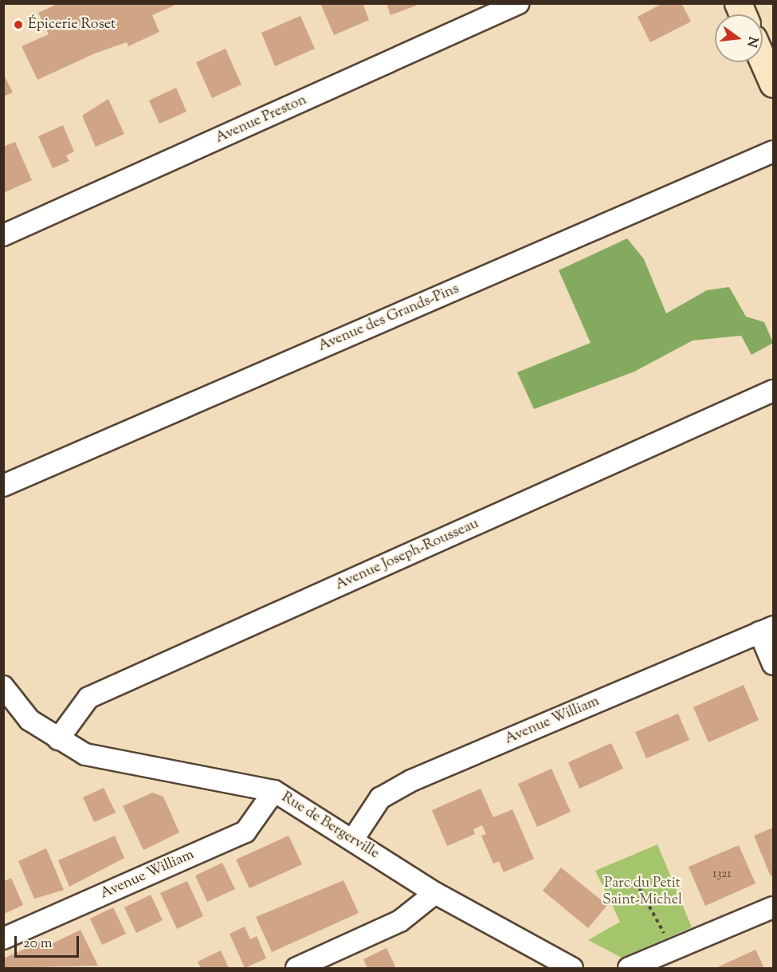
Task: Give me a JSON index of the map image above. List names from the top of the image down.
{
  "streets": {
    "street": [
      "Avenue Preston",
      "Avenue des Grands-Pins",
      "Avenue Joseph-Rousseau",
      "Avenue William",
      "Rue de Bergerville"
    ]
  },
  "crossings": [
    ["Avenue Joseph-Rousseau", "Rue de Bergerville"],
    ["Avenue William", "Rue de Bergerville"]
  ],
  "parks": ["Parc du Petit Saint-Michel"],
  "places": ["Épicerie Roset"],
  "house_numbers": ["1321"],
  "scale_bar": "20 m",
  "north": "right"
}
